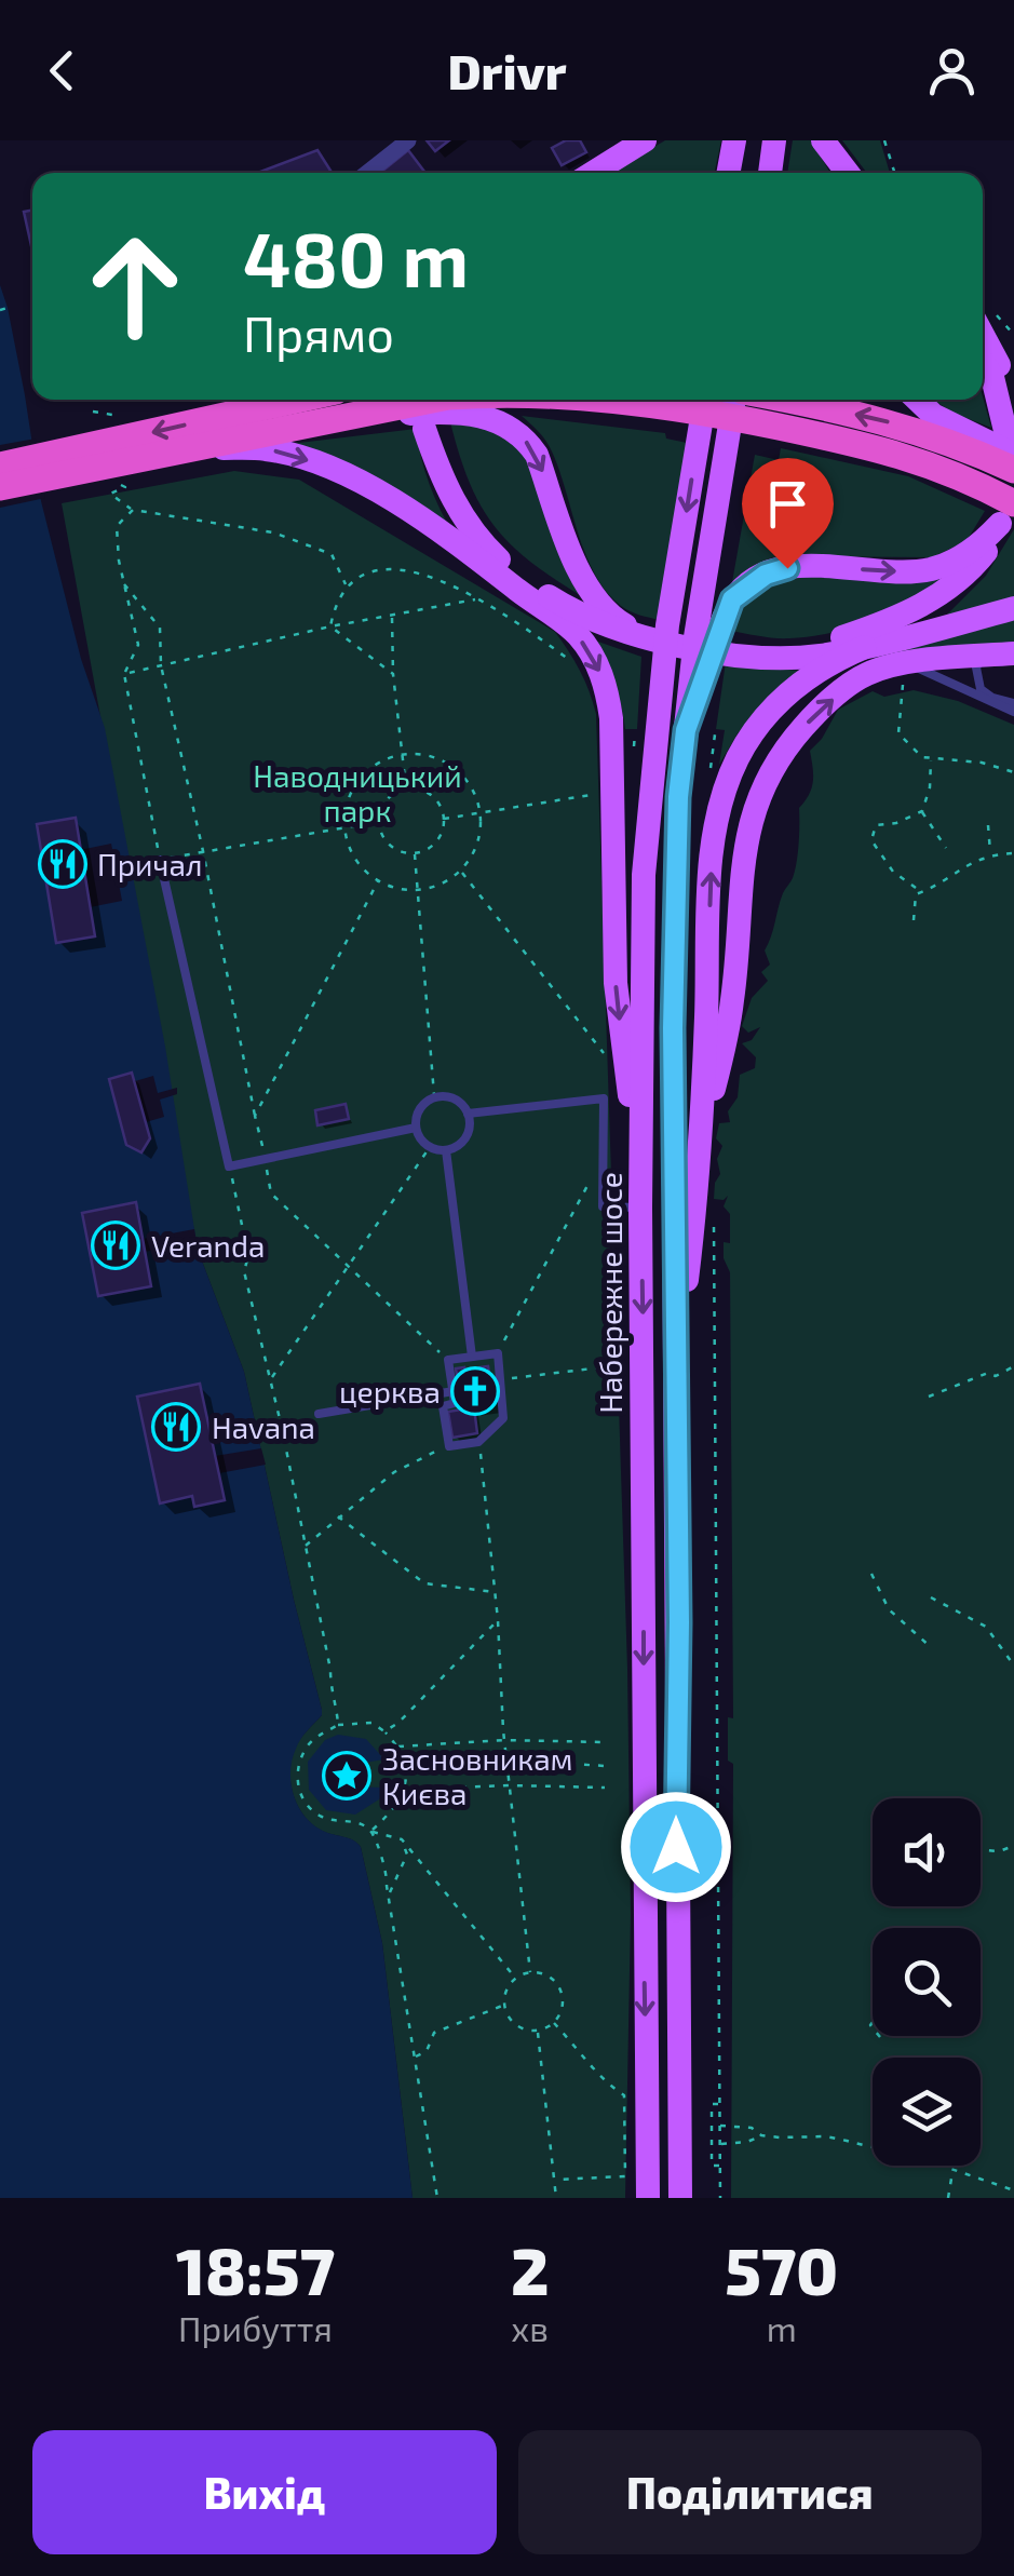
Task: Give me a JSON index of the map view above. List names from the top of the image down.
{
  "streets": {
    "main road": ["Набережне шосе"]
  },
  "parks": ["Наводницький парк"],
  "places": {
    "restaurant": ["Причал", "Veranda", "Havana"],
    "church": ["церква"],
    "place": ["Засновникам Києва"]
  },
  "page": {
    "header": "Drivr",
    "turn": ["480 m", "Прямо"],
    "eta": [
      "18:57",
      "Прибуття",
      "2",
      "хв",
      "570",
      "m"
    ],
    "buttons": ["Вихід", "Поділитися"]
  }
}
